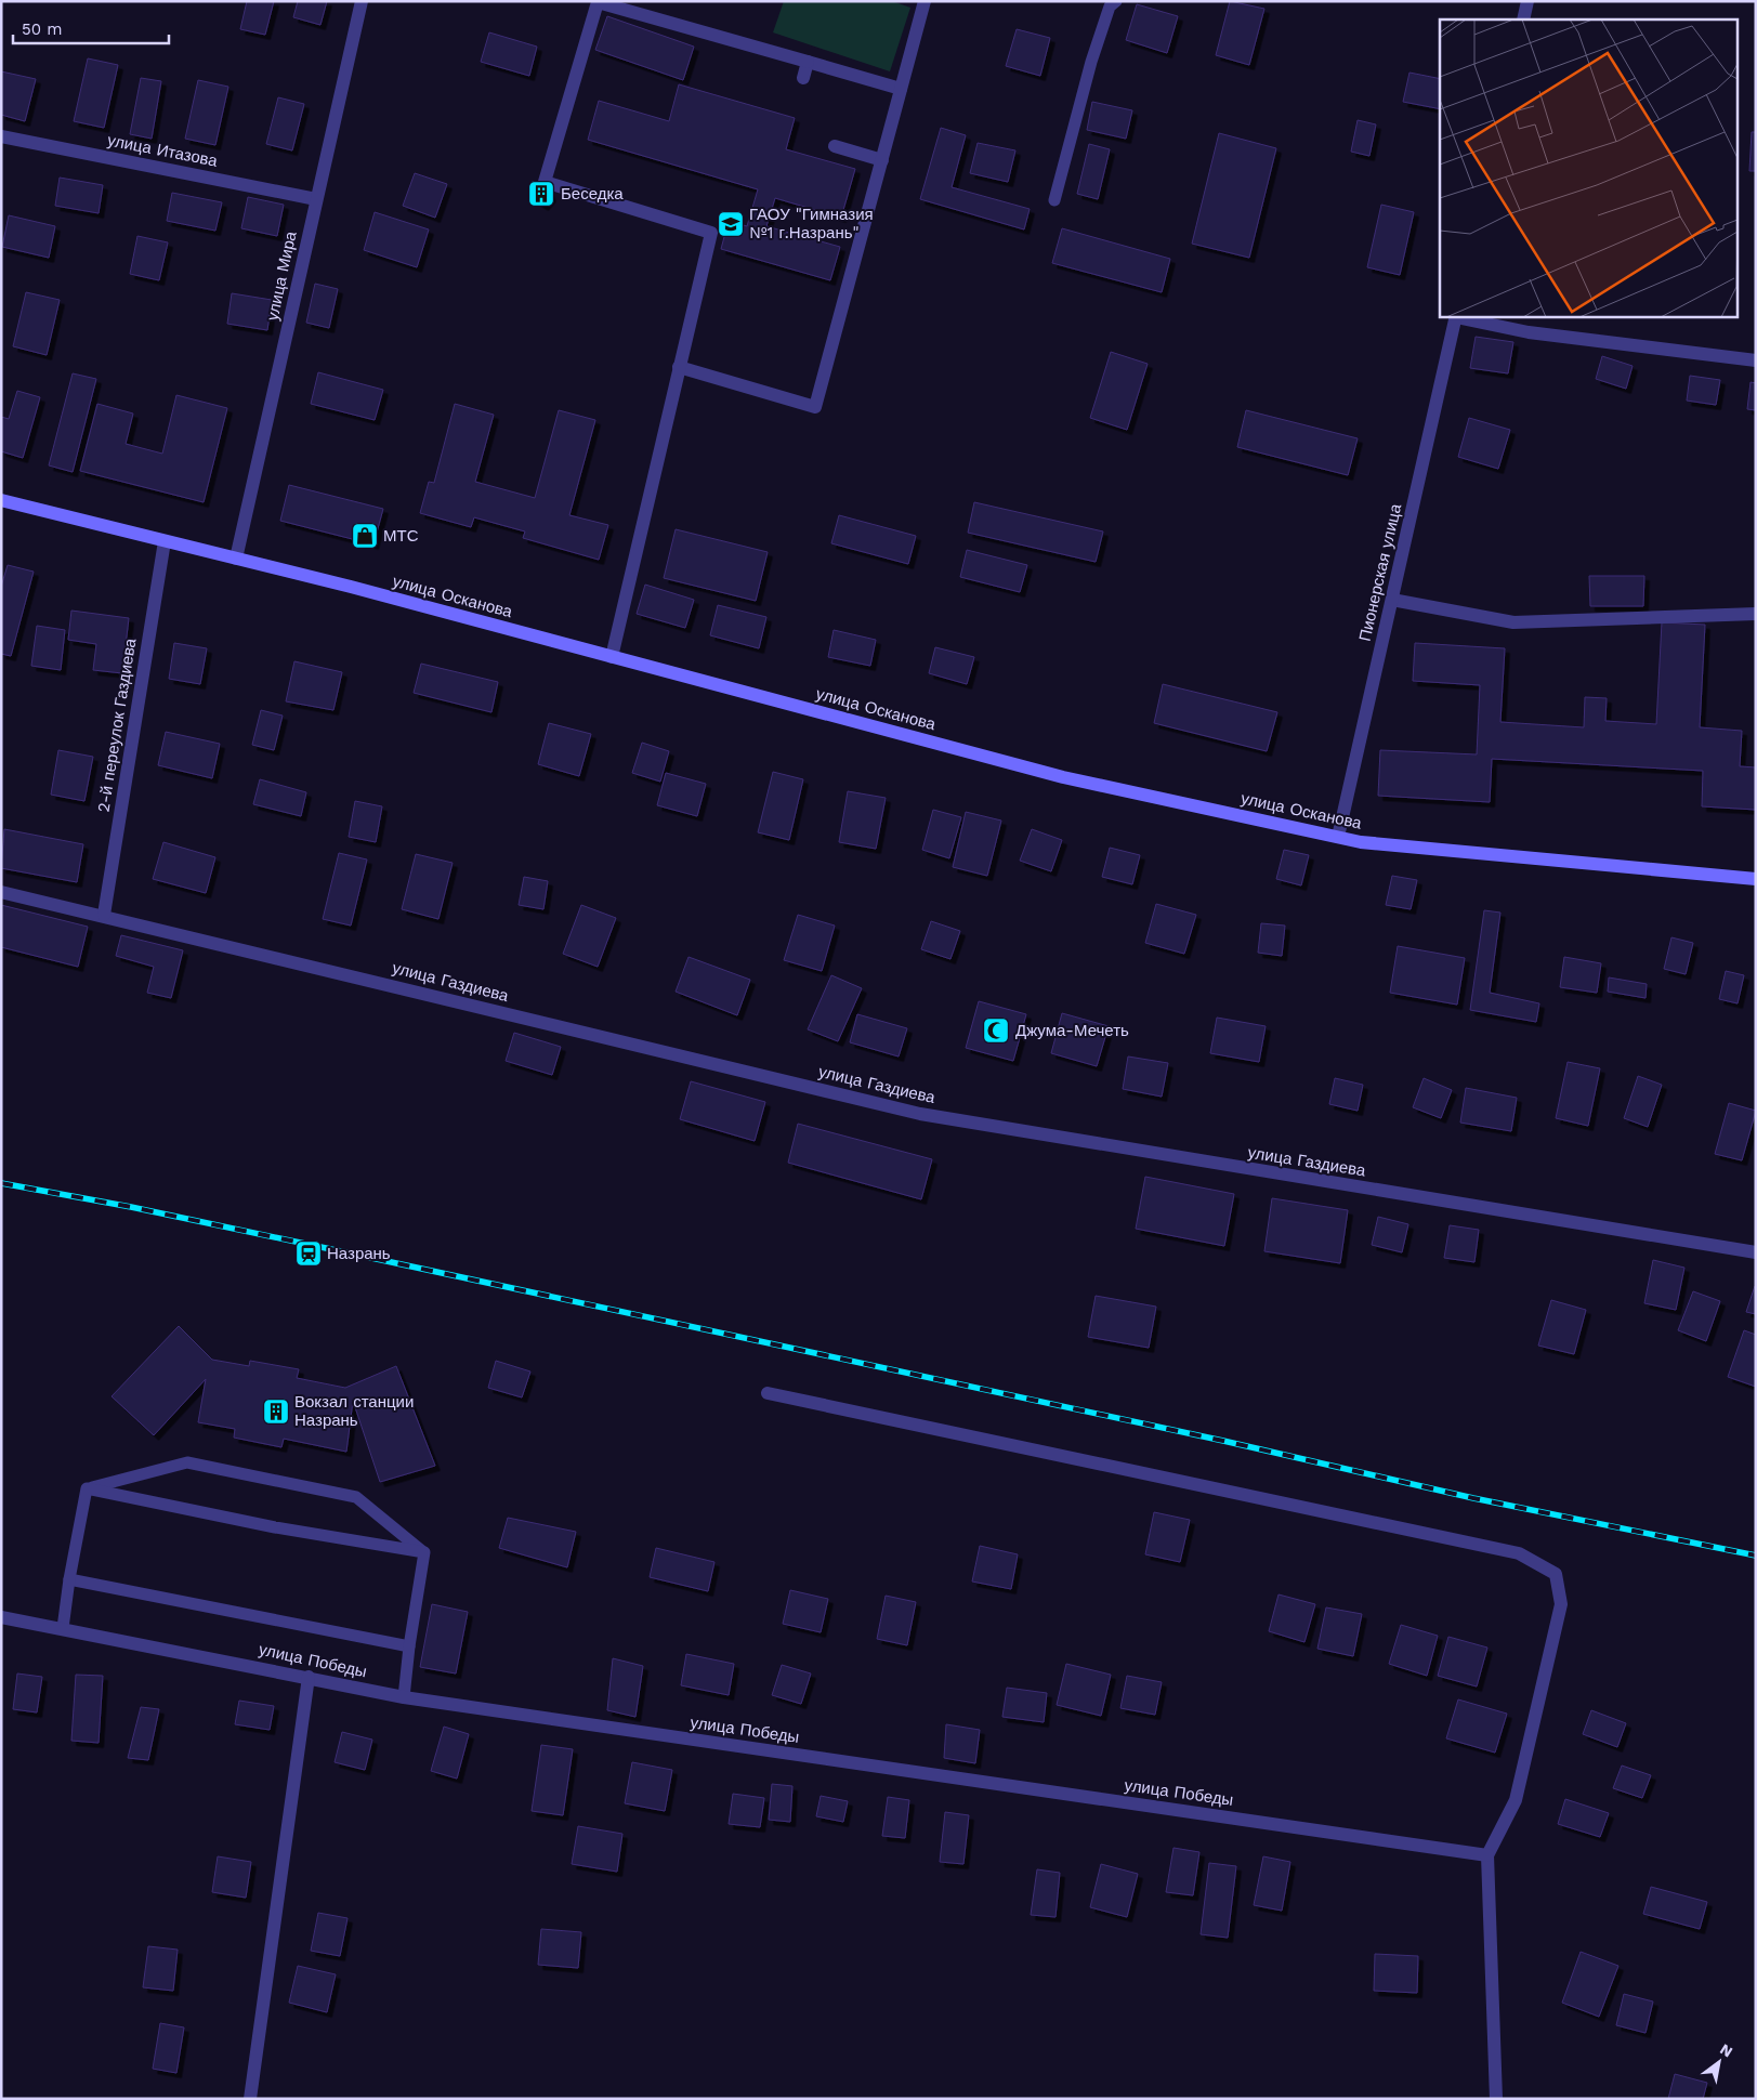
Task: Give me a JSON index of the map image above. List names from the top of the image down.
{
  "streets": {
    "main road": ["улица Осканова"],
    "street": [
      "улица Итазова",
      "улица Мира",
      "Пионерская улица",
      "2-й переулок Газдиева",
      "улица Газдиева",
      "улица Победы"
    ]
  },
  "crossings": [
    ["улица Итазова", "улица Мира"],
    ["улица Мира", "улица Осканова"],
    ["Пионерская улица", "улица Осканова"],
    ["улица Осканова", "2-й переулок Газдиева"],
    ["2-й переулок Газдиева", "улица Газдиева"]
  ],
  "places": {
    "building": ["Беседка", "Вокзал станции Назрань"],
    "school or university": ["ГАОУ \"Гимназия №1 г.Назрань\""],
    "shop": ["МТС"],
    "mosque": ["Джума-Мечеть"],
    "station": ["Назрань"]
  },
  "scale_bar": "50 m",
  "north": "top right"
}
